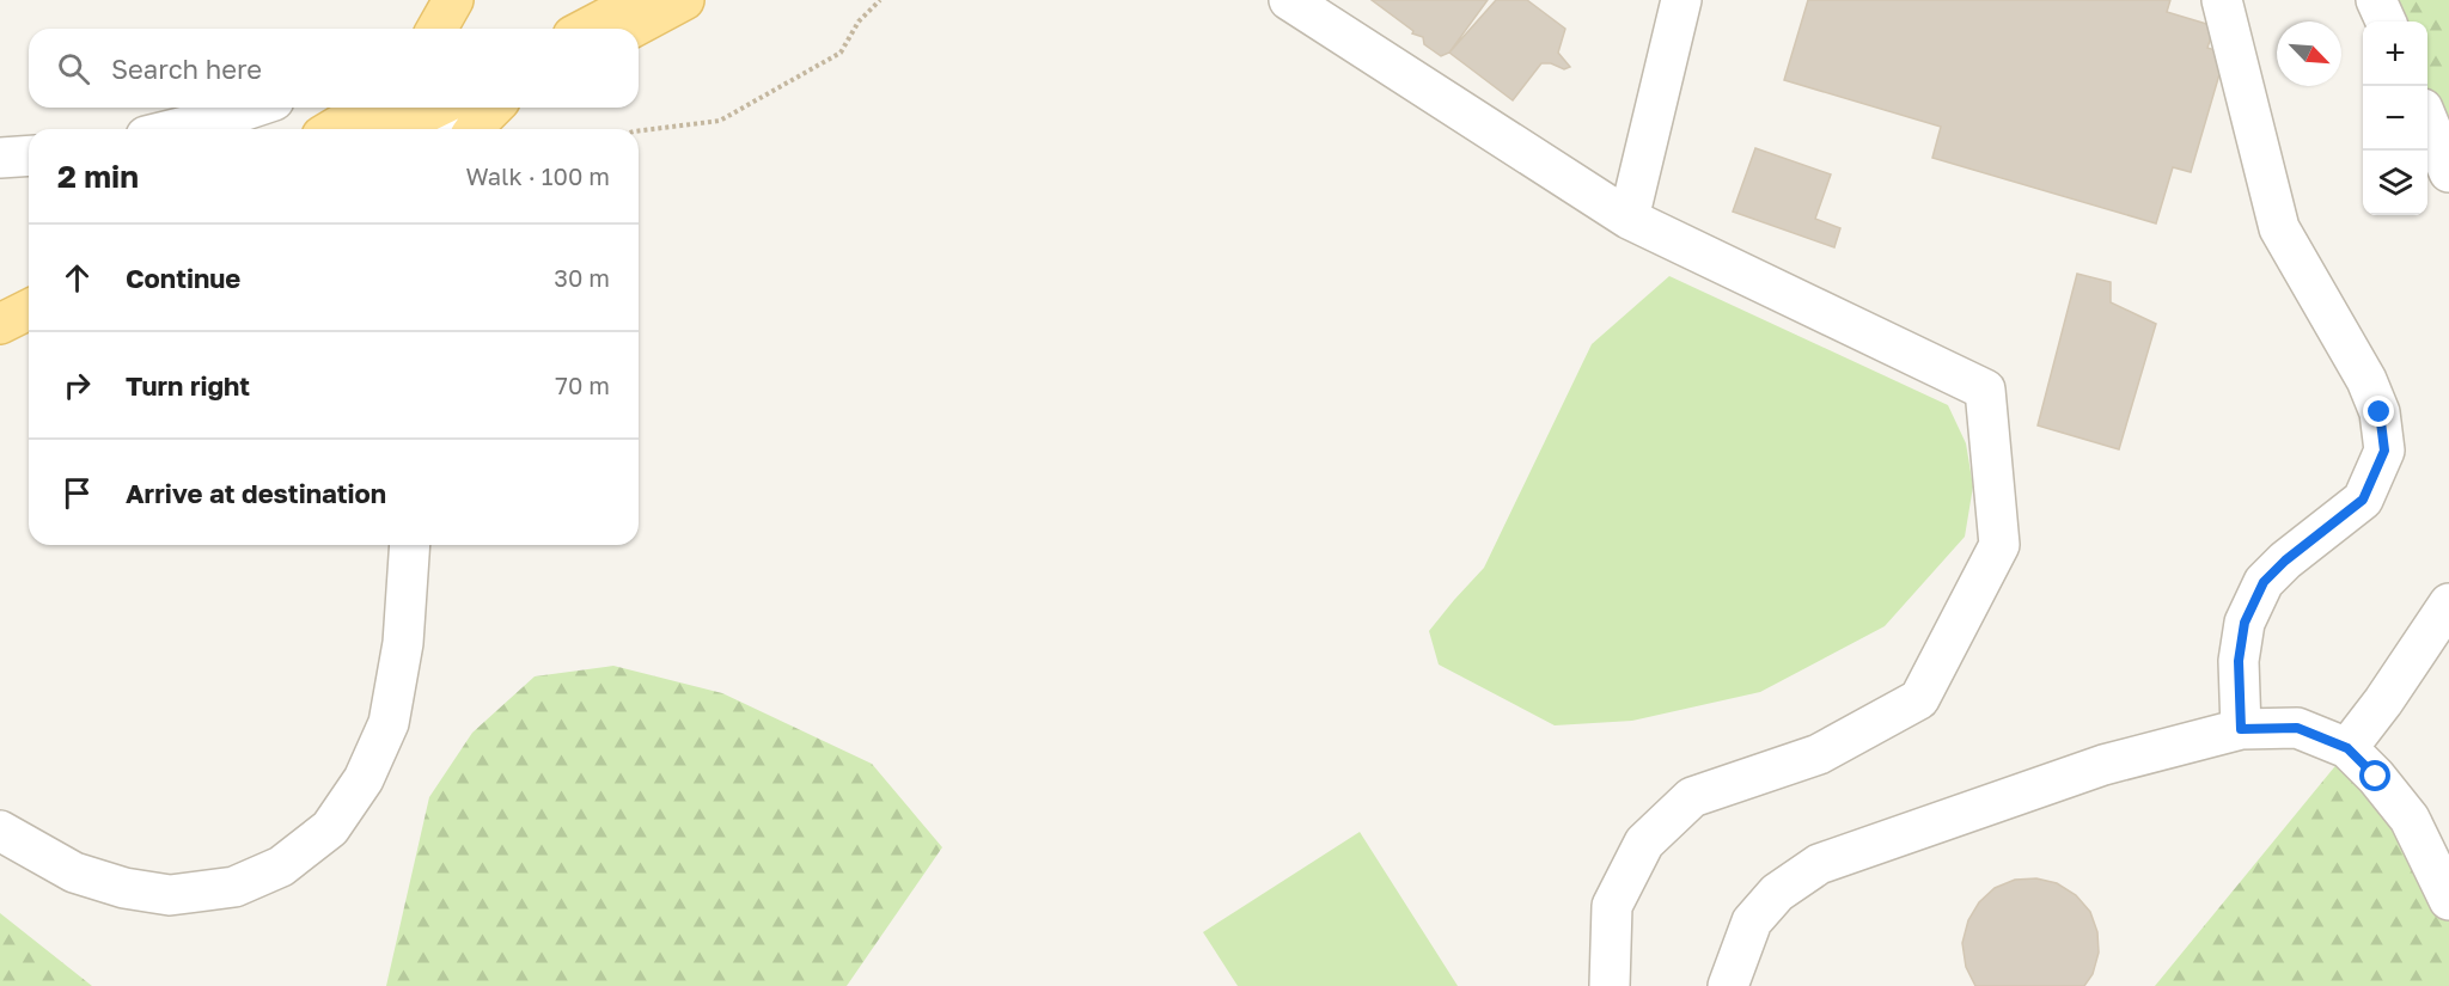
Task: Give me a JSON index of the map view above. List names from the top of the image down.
{
  "north": "bottom right",
  "page": {
    "map_buttons": ["+", "−"],
    "search": "Search here",
    "heading": ["2 min", "Walk · 100 m"],
    "list": [
      ["Continue", "30 m"],
      ["Turn right", "70 m"],
      "Arrive at destination"
    ]
  }
}
